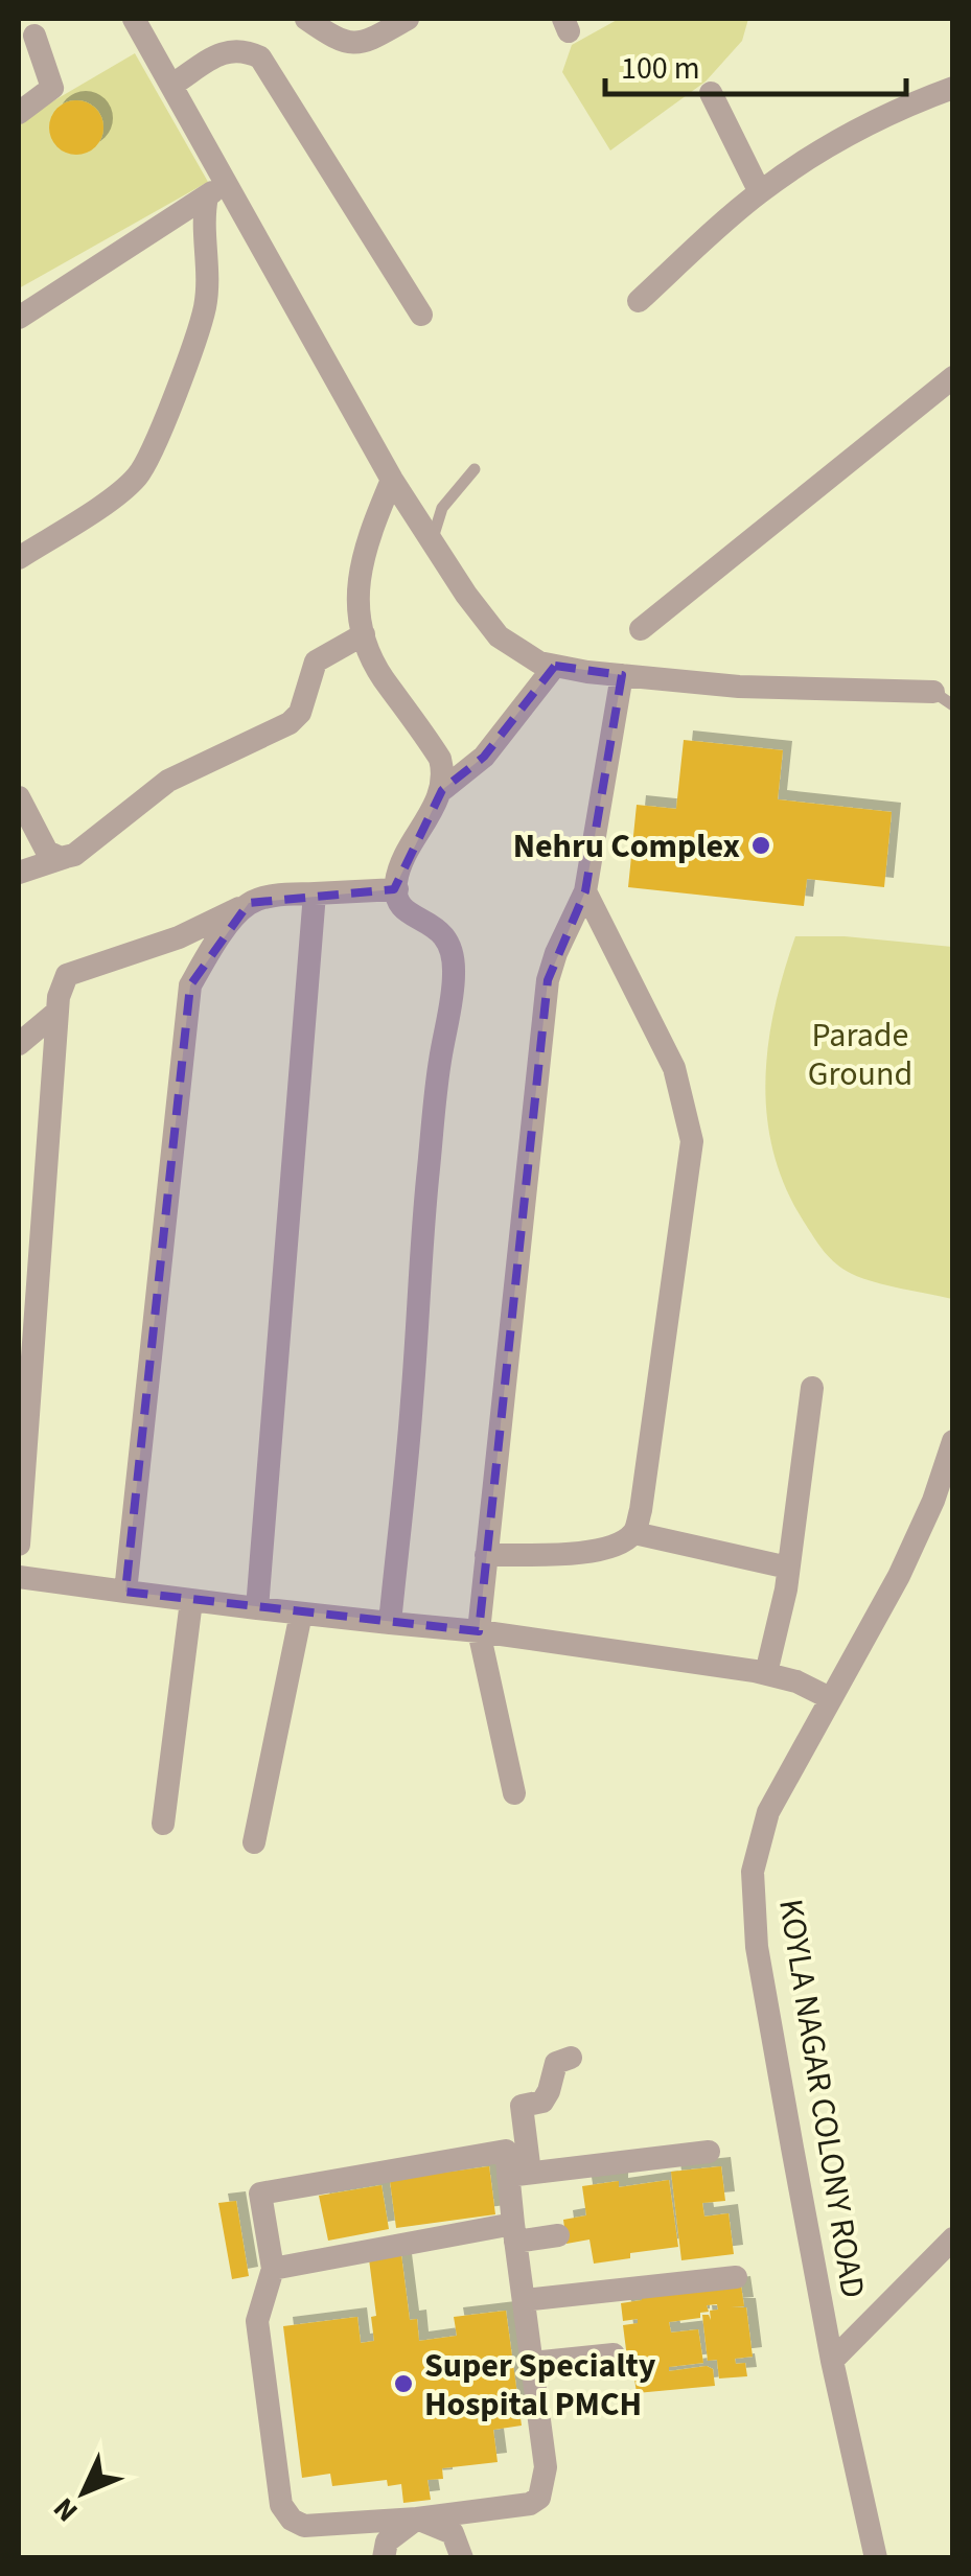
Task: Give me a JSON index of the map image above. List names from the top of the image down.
{
  "streets": {
    "street": ["KOYLA NAGAR COLONY ROAD"]
  },
  "parks": ["Parade Ground"],
  "places": ["Nehru Complex", "Super Specialty Hospital PMCH"],
  "scale_bar": "100 m",
  "north": "bottom left"
}
